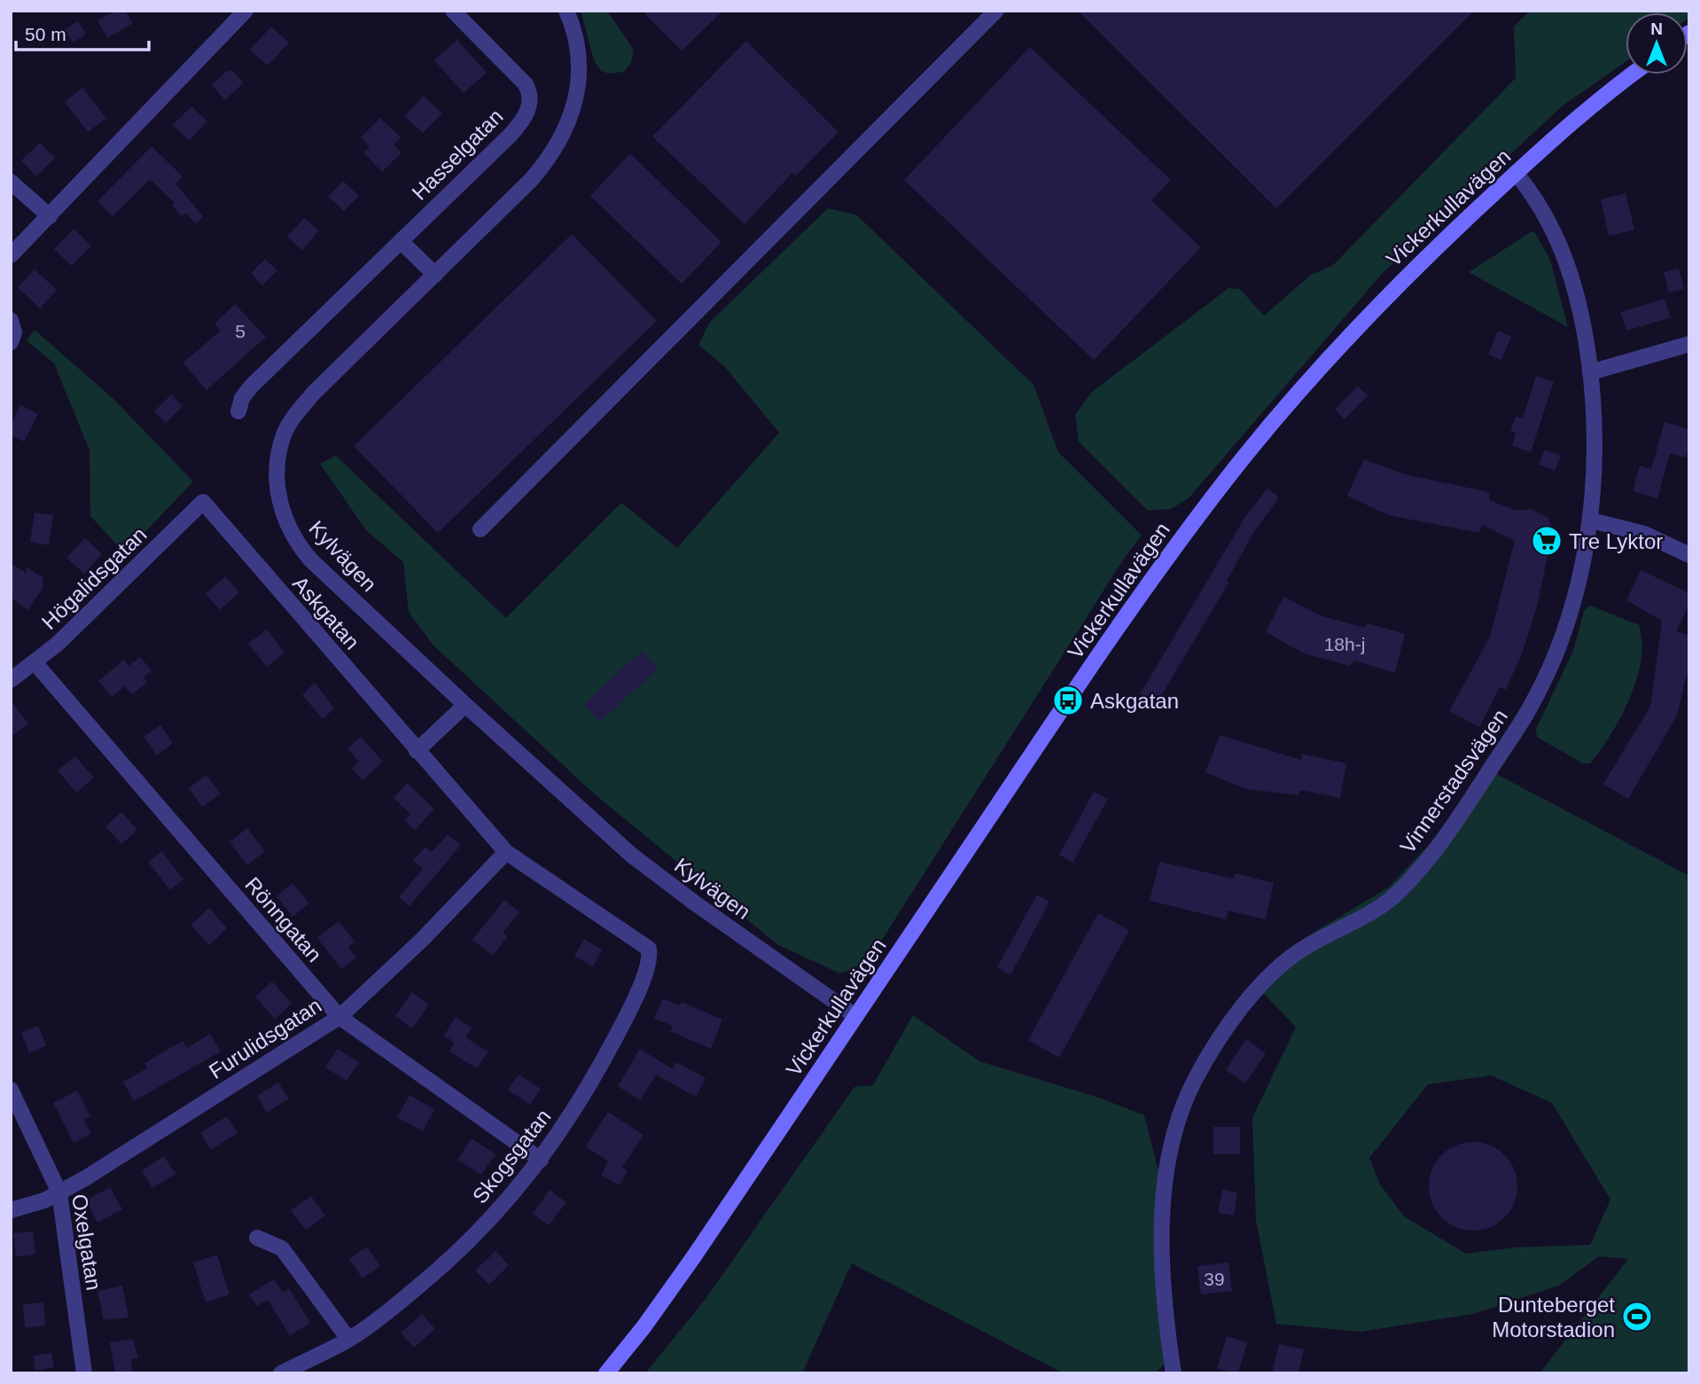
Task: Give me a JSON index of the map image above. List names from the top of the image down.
{
  "streets": {
    "main road": ["Vickerkullavägen"],
    "street": [
      "Hasselgatan",
      "Kylvägen",
      "Högalidsgatan",
      "Askgatan",
      "Vinnerstadsvägen",
      "Rönngatan",
      "Furulidsgatan",
      "Skogsgatan",
      "Oxelgatan"
    ]
  },
  "crossings": [
    ["Vickerkullavägen", "Kylvägen"],
    ["Vickerkullavägen", "Vinnerstadsvägen"],
    ["Högalidsgatan", "Askgatan"],
    ["Högalidsgatan", "Rönngatan"],
    ["Askgatan", "Furulidsgatan"],
    ["Askgatan", "Skogsgatan"],
    ["Rönngatan", "Furulidsgatan"],
    ["Rönngatan", "Skogsgatan"],
    ["Furulidsgatan", "Oxelgatan"]
  ],
  "places": {
    "supermarket": ["Tre Lyktor"],
    "bus stop": ["Askgatan"],
    "sports": ["Dunteberget Motorstadion"]
  },
  "house_numbers": ["5", "18h-j", "39"],
  "scale_bar": "50 m",
  "north": "top"
}
